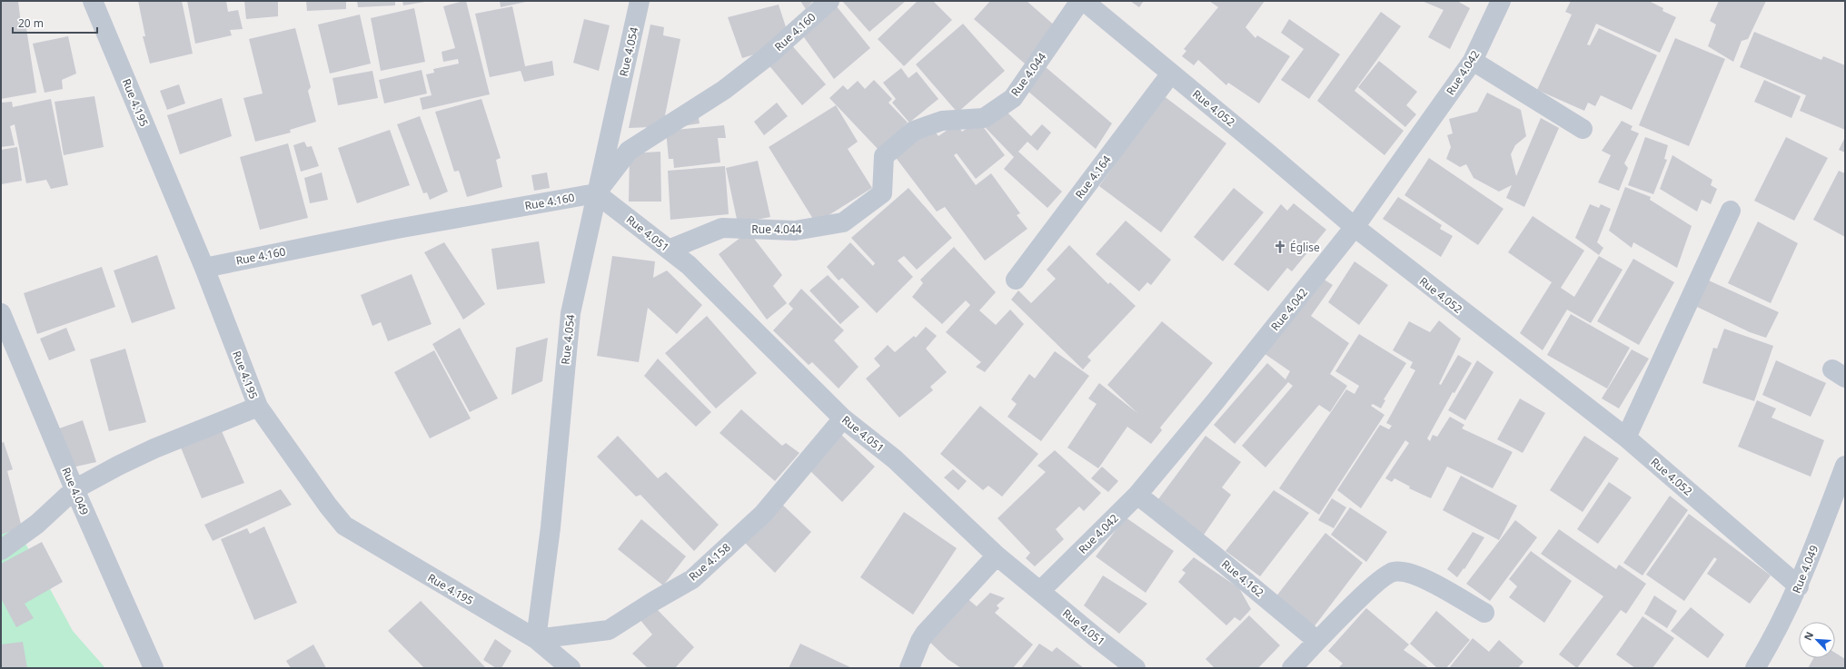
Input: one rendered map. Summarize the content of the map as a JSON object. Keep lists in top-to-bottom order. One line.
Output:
{"streets":{"street":["Rue 4.160","Rue 4.054","Rue 4.042","Rue 4.044","Rue 4.195","Rue 4.052","Rue 4.164","Rue 4.051","Rue 4.049","Rue 4.158","Rue 4.162"]},"crossings":[["Rue 4.160","Rue 4.054"],["Rue 4.160","Rue 4.195"],["Rue 4.160","Rue 4.051"],["Rue 4.054","Rue 4.195"],["Rue 4.054","Rue 4.051"],["Rue 4.054","Rue 4.158"],["Rue 4.042","Rue 4.052"],["Rue 4.042","Rue 4.051"],["Rue 4.042","Rue 4.162"],["Rue 4.044","Rue 4.051"],["Rue 4.195","Rue 4.158"],["Rue 4.052","Rue 4.164"],["Rue 4.052","Rue 4.049"],["Rue 4.051","Rue 4.158"]],"places":{"church":["Église"]},"scale_bar":"20 m","north":"top left"}
